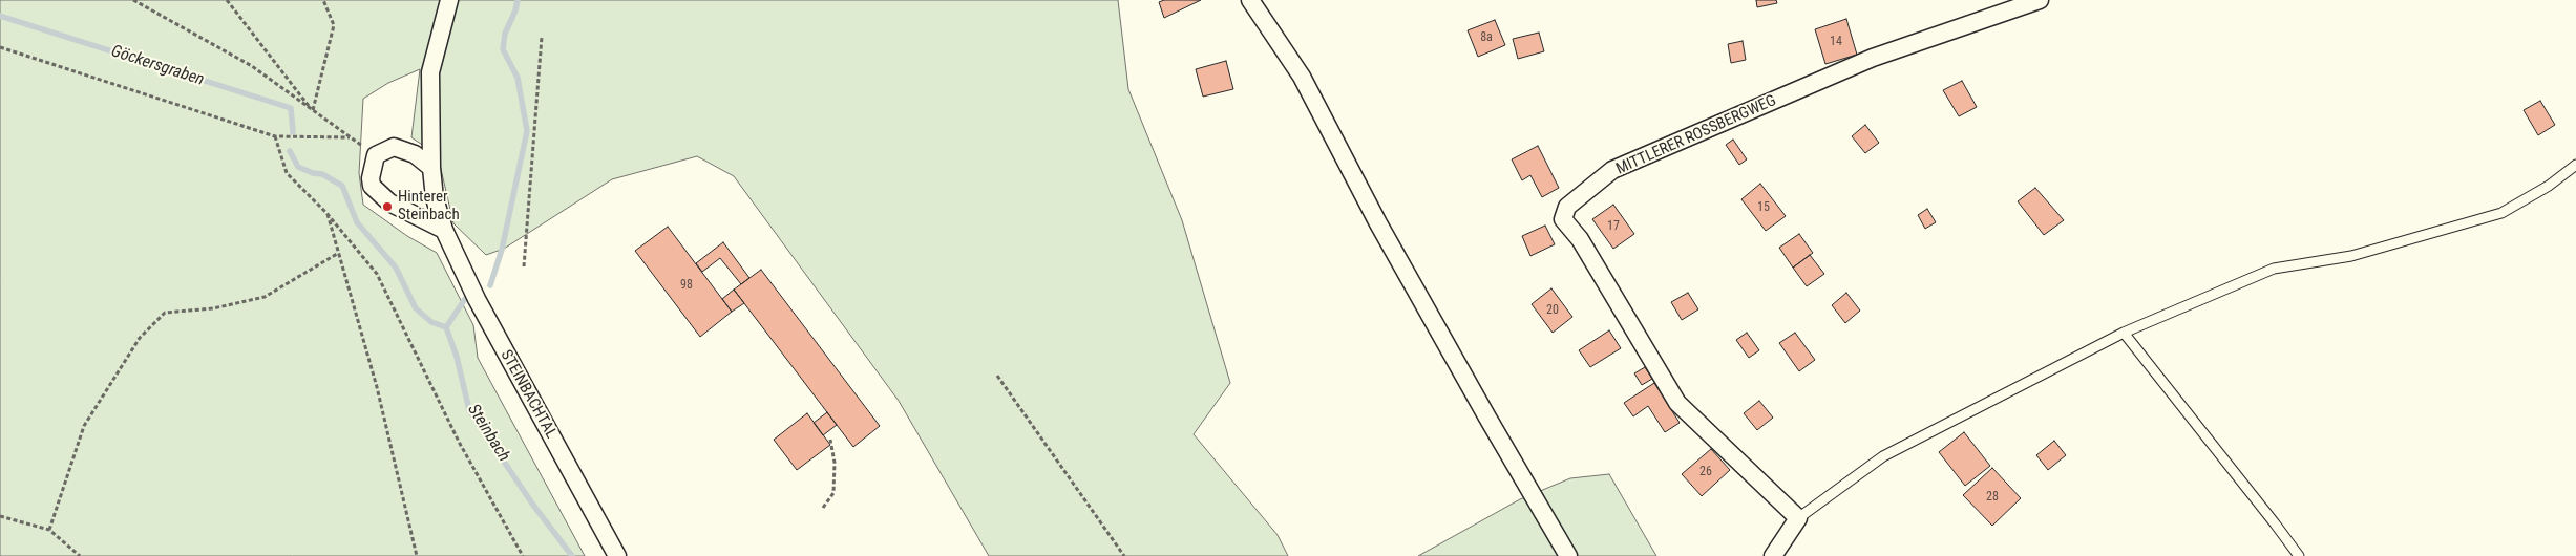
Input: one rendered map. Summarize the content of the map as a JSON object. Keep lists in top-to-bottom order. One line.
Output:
{"streets":{"street":["MITTLERER ROSSBERGWEG","STEINBACHTAL"]},"water":["Göckersgraben","Steinbach"],"places":["Hinterer Steinbach"],"house_numbers":["8a","14","15","17","98","20","26","28"]}
